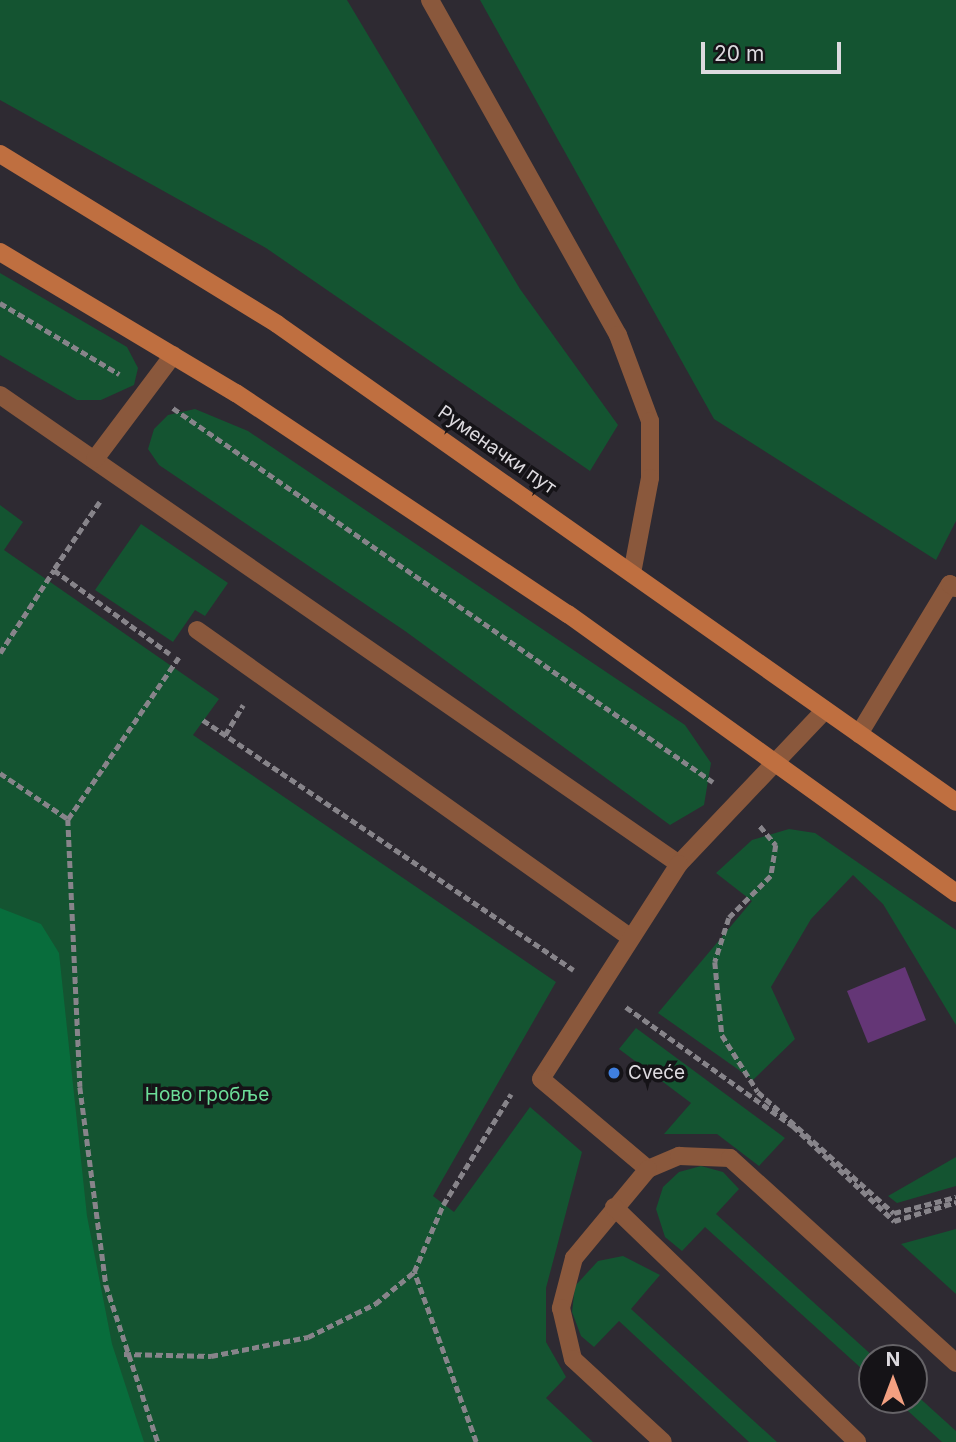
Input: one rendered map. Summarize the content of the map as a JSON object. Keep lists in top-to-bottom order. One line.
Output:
{"streets":{"main road":["Руменачки пут"]},"parks":["Ново гробље"],"places":["Cveće"],"scale_bar":"20 m","north":"top"}
